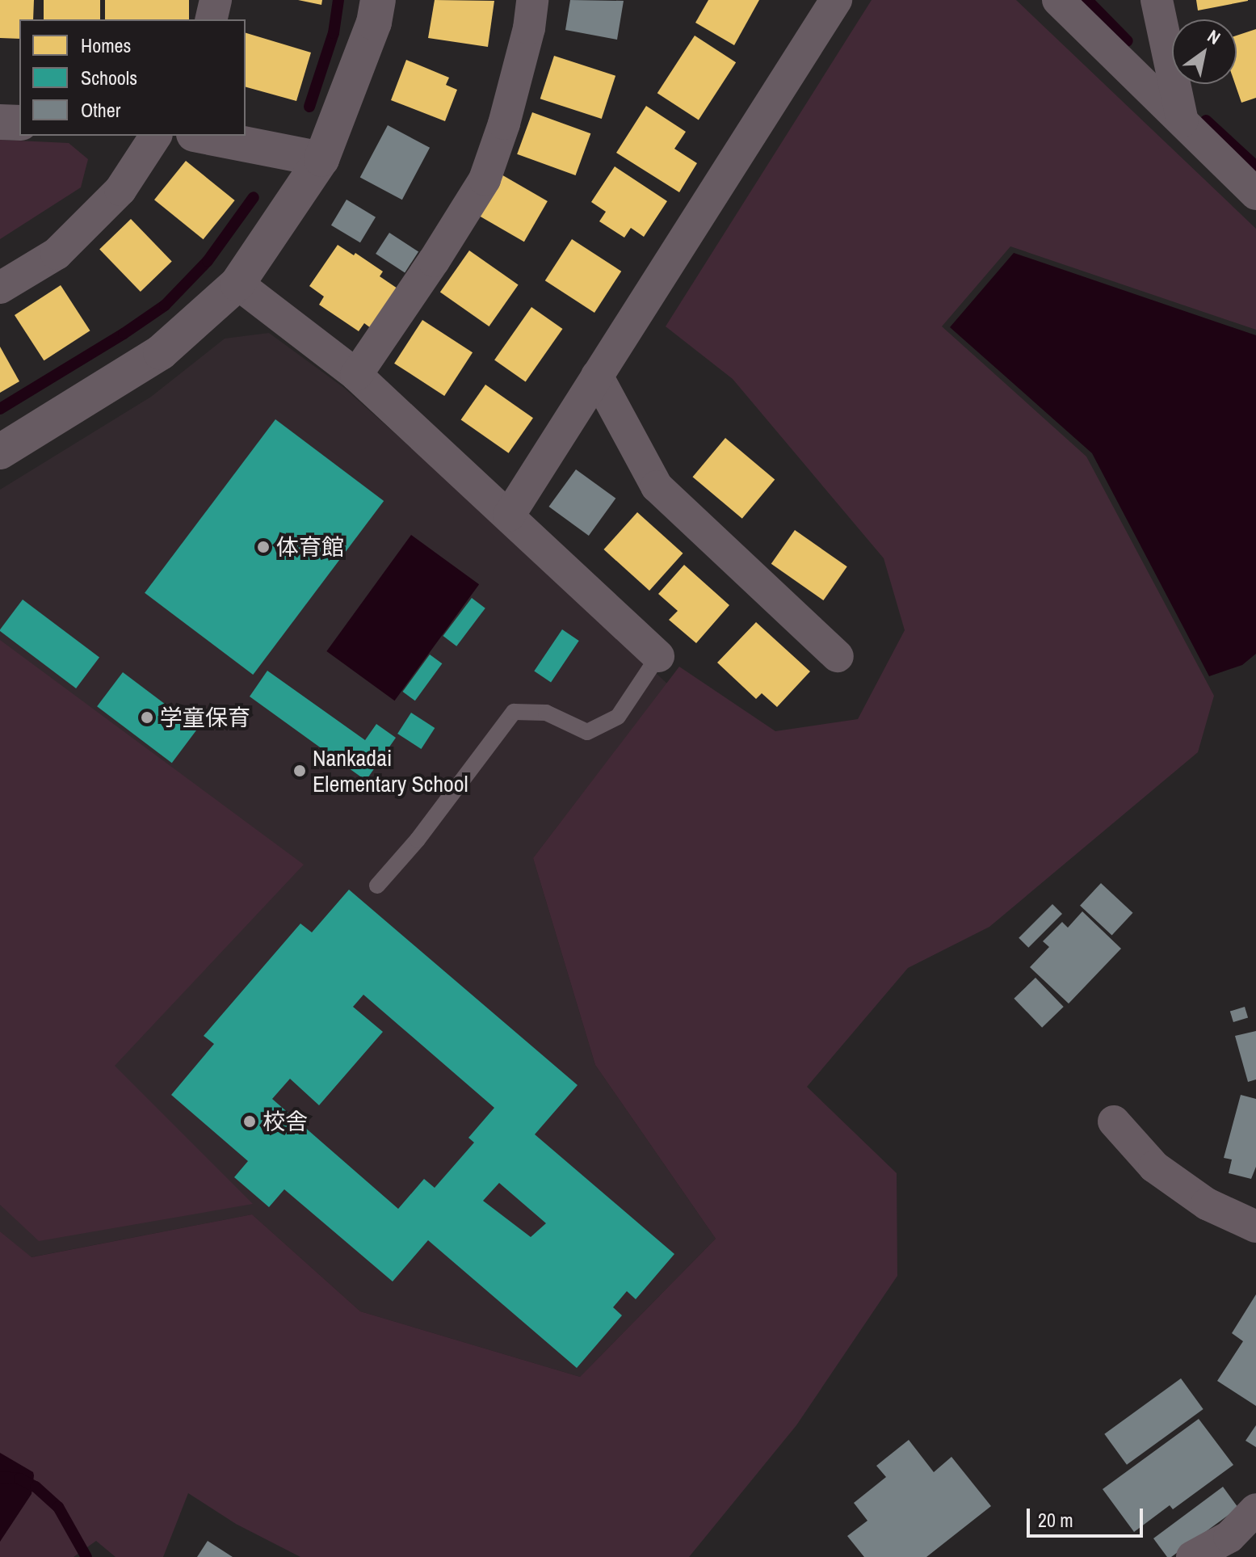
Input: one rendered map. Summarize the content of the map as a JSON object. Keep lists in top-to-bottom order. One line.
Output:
{"places":["体育館","学童保育","Nankadai Elementary School","校舎"],"legend":["Homes","Schools","Other"],"scale_bar":"20 m","north":"top right"}
